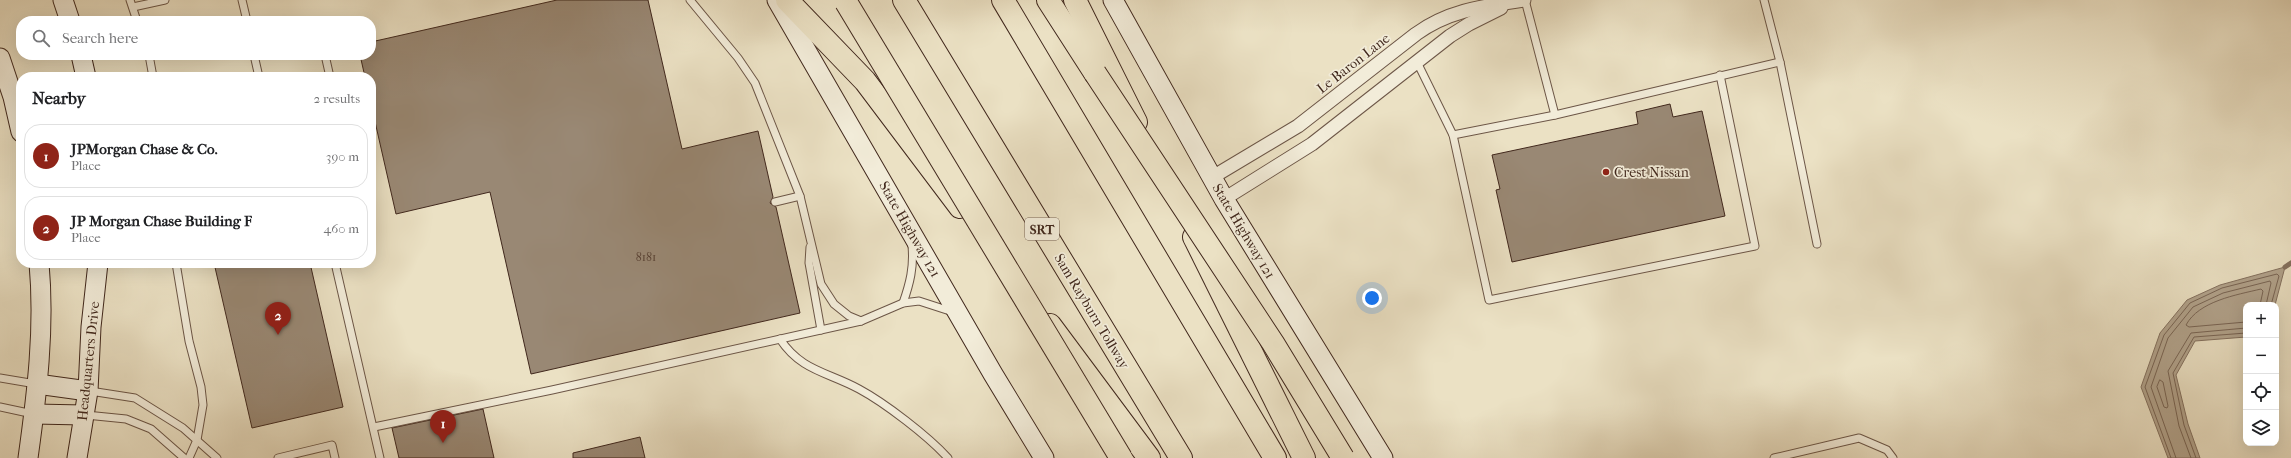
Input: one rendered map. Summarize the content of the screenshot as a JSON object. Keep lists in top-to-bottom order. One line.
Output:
{"streets":{"highway":["SRT","Sam Rayburn Tollway"],"main road":["State Highway 121","Headquarters Drive"],"street":["Le Baron Lane"]},"crossings":[["Le Baron Lane","State Highway 121"]],"places":["Crest Nissan"],"house_numbers":["8181"],"page":{"search":"Search here","heading":["Nearby","2 results"],"list":[{"mark":"1","name":"JPMorgan Chase & Co.","note":"Place","value":"390 m"},{"mark":"2","name":"JP Morgan Chase Building F","note":"Place","value":"460 m"}],"map_buttons":["+","−"],"pins":["2","1"]}}
